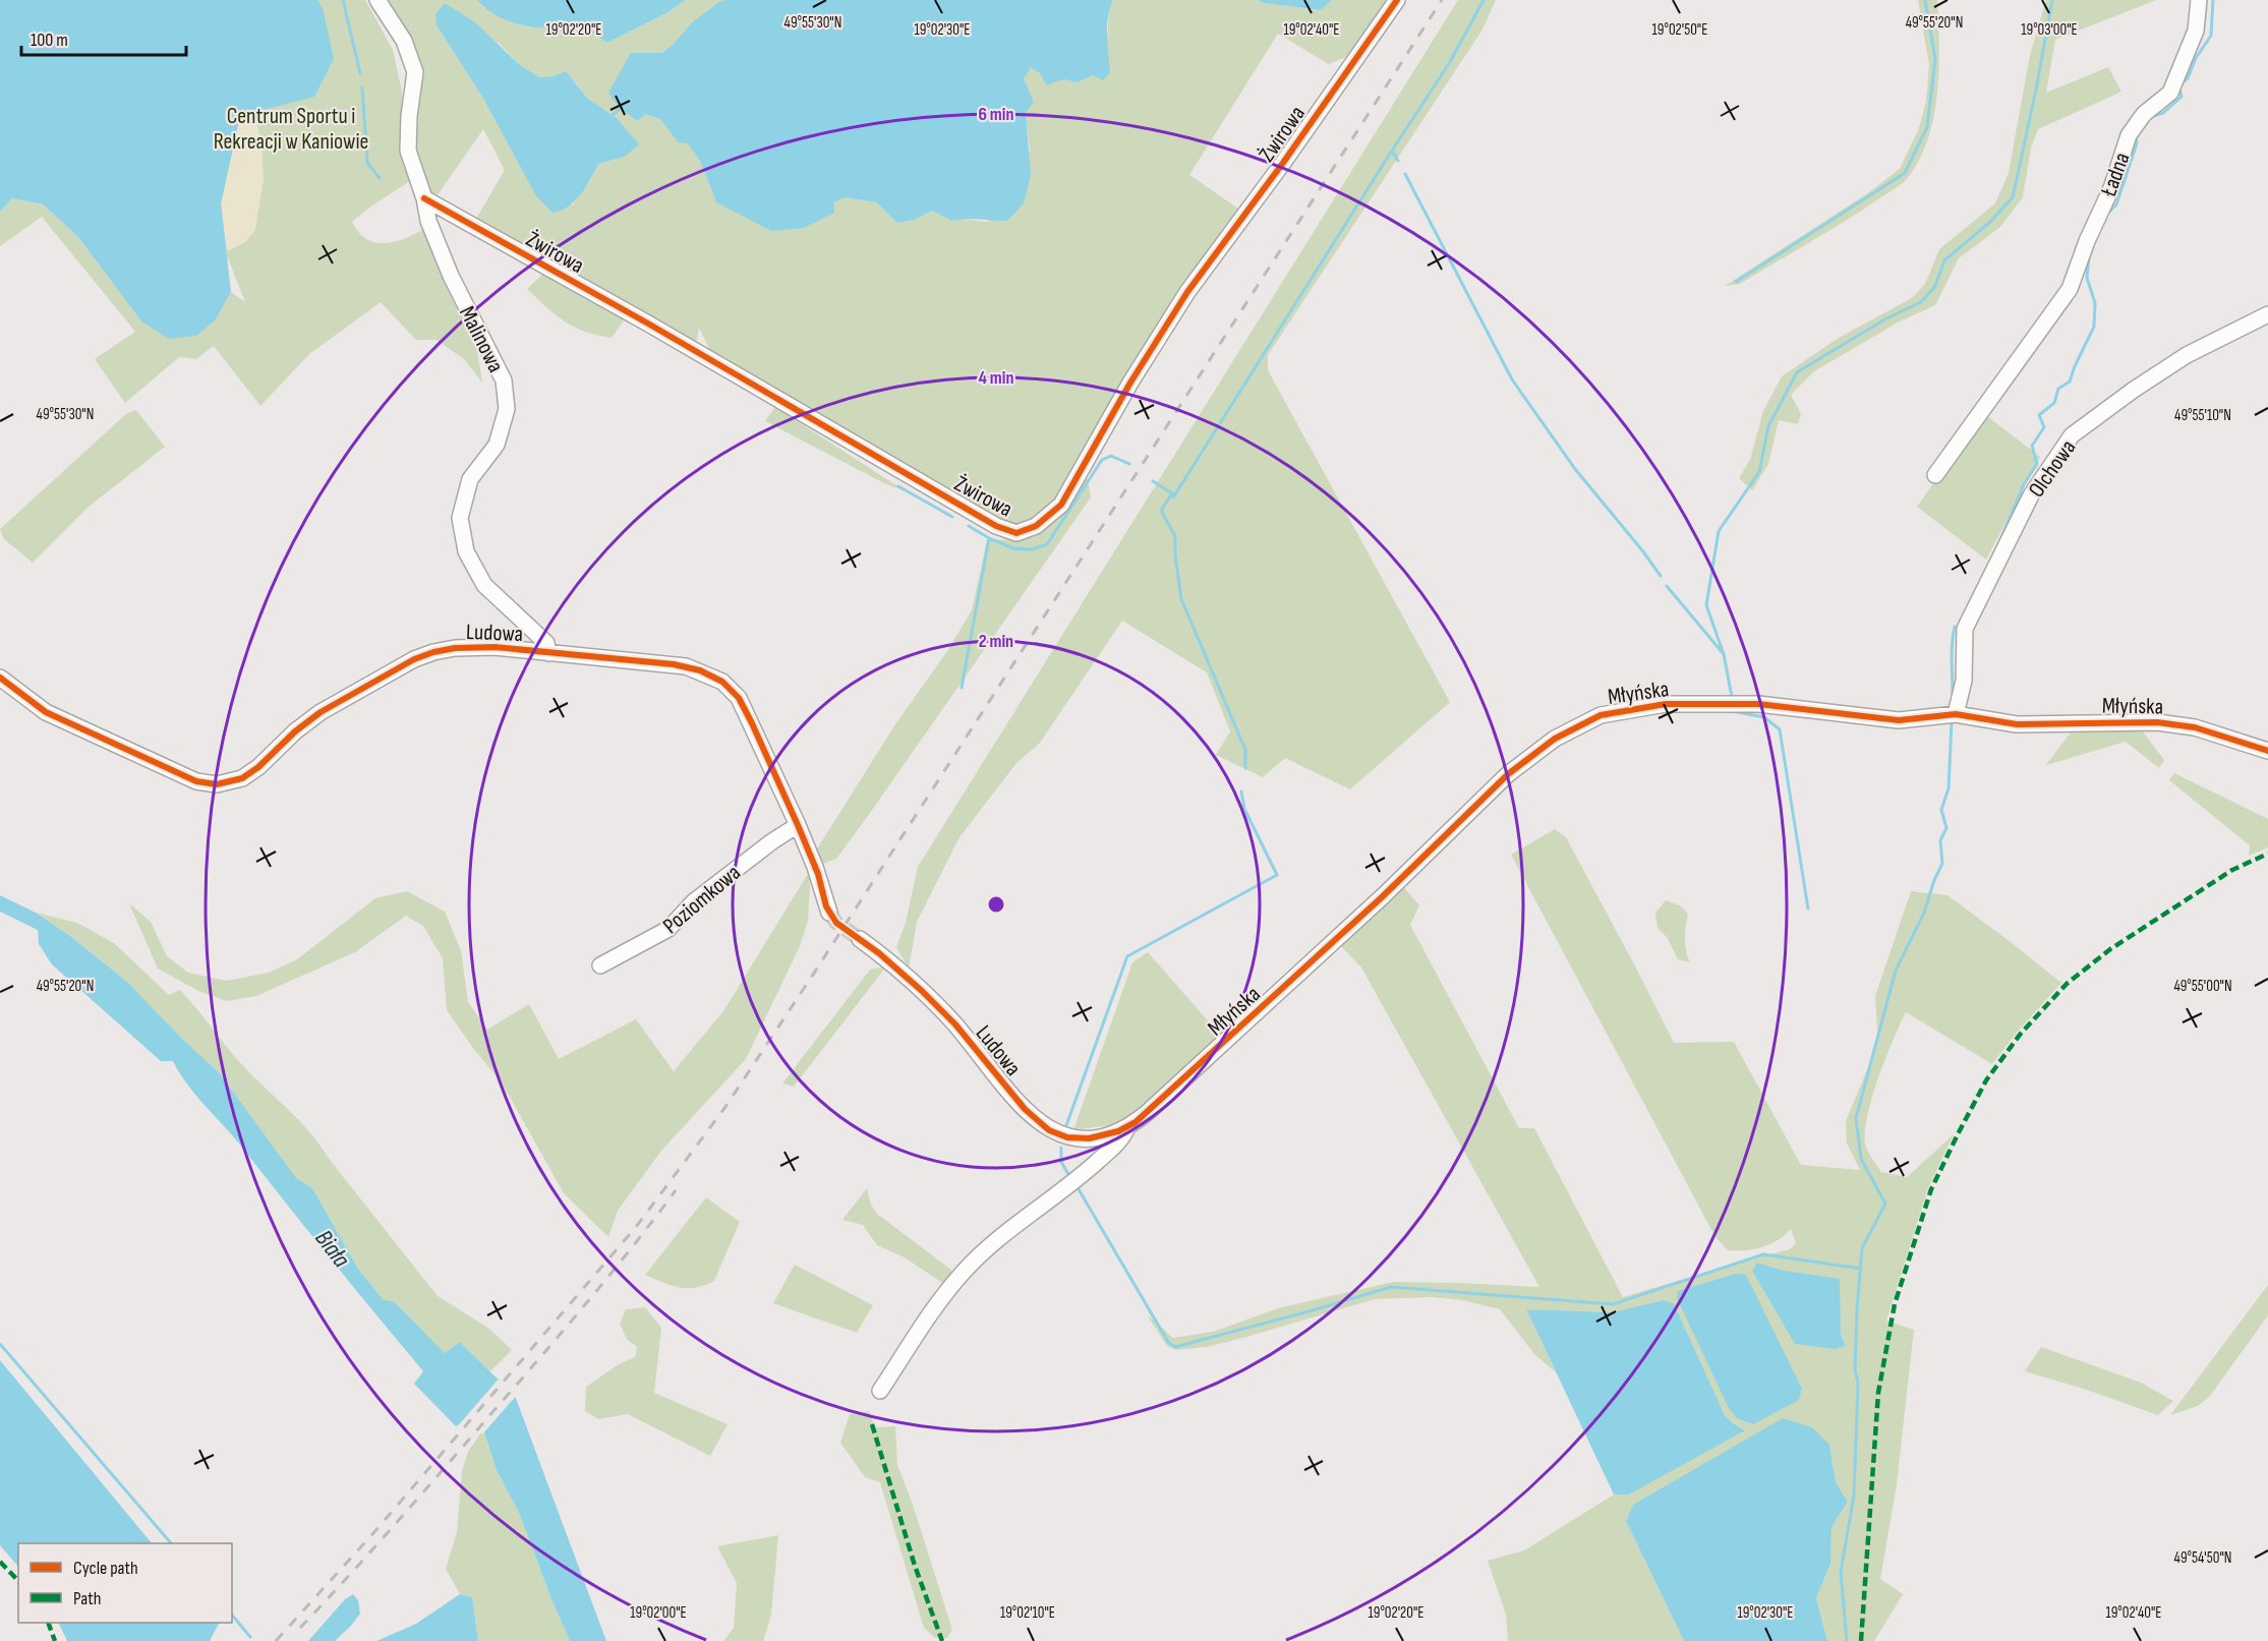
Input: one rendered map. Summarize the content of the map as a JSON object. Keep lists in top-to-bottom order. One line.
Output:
{"streets":{"street":["Żwirowa","Ładna","Malinowa","Olchowa","Ludowa","Młyńska","Poziomkowa"]},"crossings":[["Żwirowa","Malinowa"],["Malinowa","Ludowa"],["Olchowa","Młyńska"],["Ludowa","Młyńska"],["Ludowa","Poziomkowa"]],"water":["Biała"],"parks":["Centrum Sportu i Rekreacji w Kaniowie"],"legend":["Cycle path","Path"],"scale_bar":"100 m","coordinates":["49°55'20\"N","49°55'30\"N","19°02'20\"E","19°02'30\"E","19°02'40\"E","19°02'50\"E","19°03'00\"E","49°55'10\"N","49°55'00\"N","49°54'50\"N","19°02'00\"E","19°02'10\"E"],"rings":["6 min","4 min","2 min"]}
